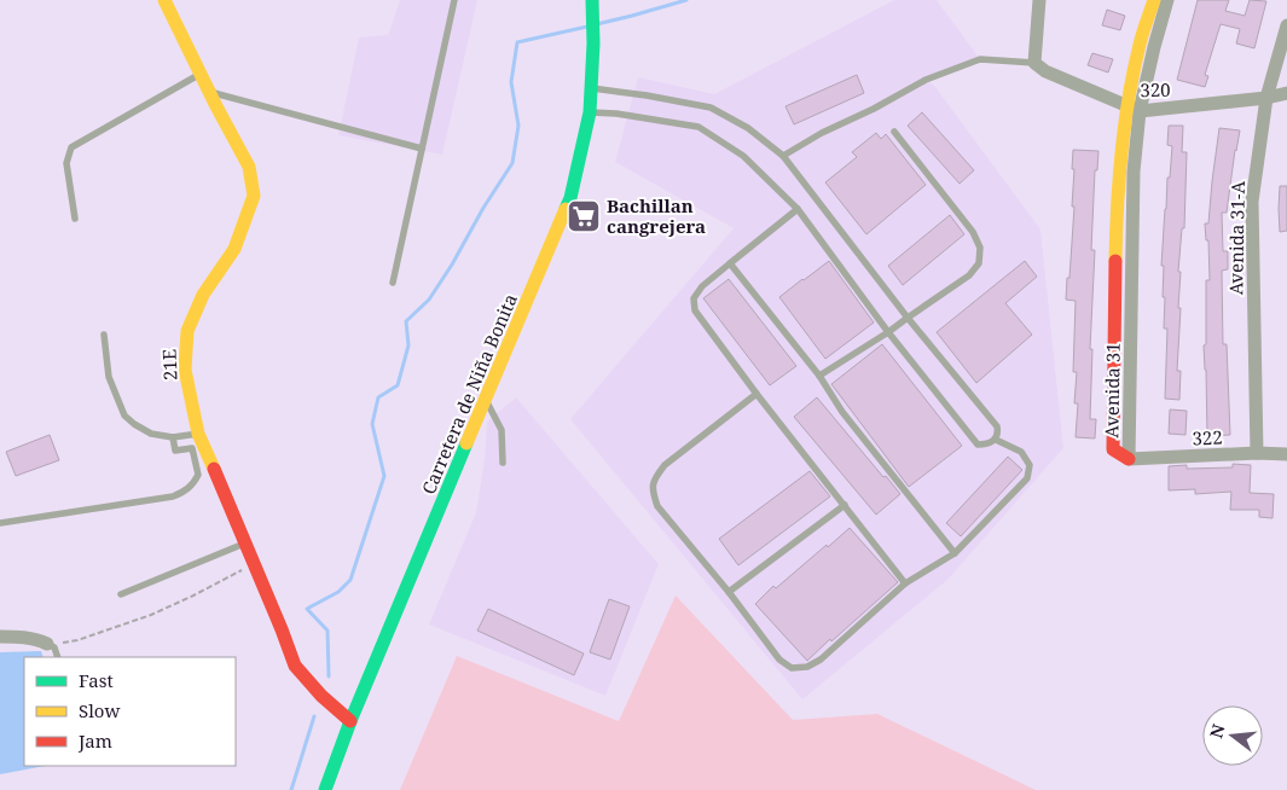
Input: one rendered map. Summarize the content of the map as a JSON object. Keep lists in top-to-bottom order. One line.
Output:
{"streets":{"street":["320","Avenida 31-A","21E","Avenida 31","Carretera de Niña Bonita","322"]},"crossings":[["320","Avenida 31-A"],["320","Avenida 31"],["Avenida 31-A","322"],["21E","Carretera de Niña Bonita"],["Avenida 31","322"]],"places":{"supermarket":["Bachillan cangrejera"]},"legend":["Fast","Slow","Jam"],"north":"left"}
